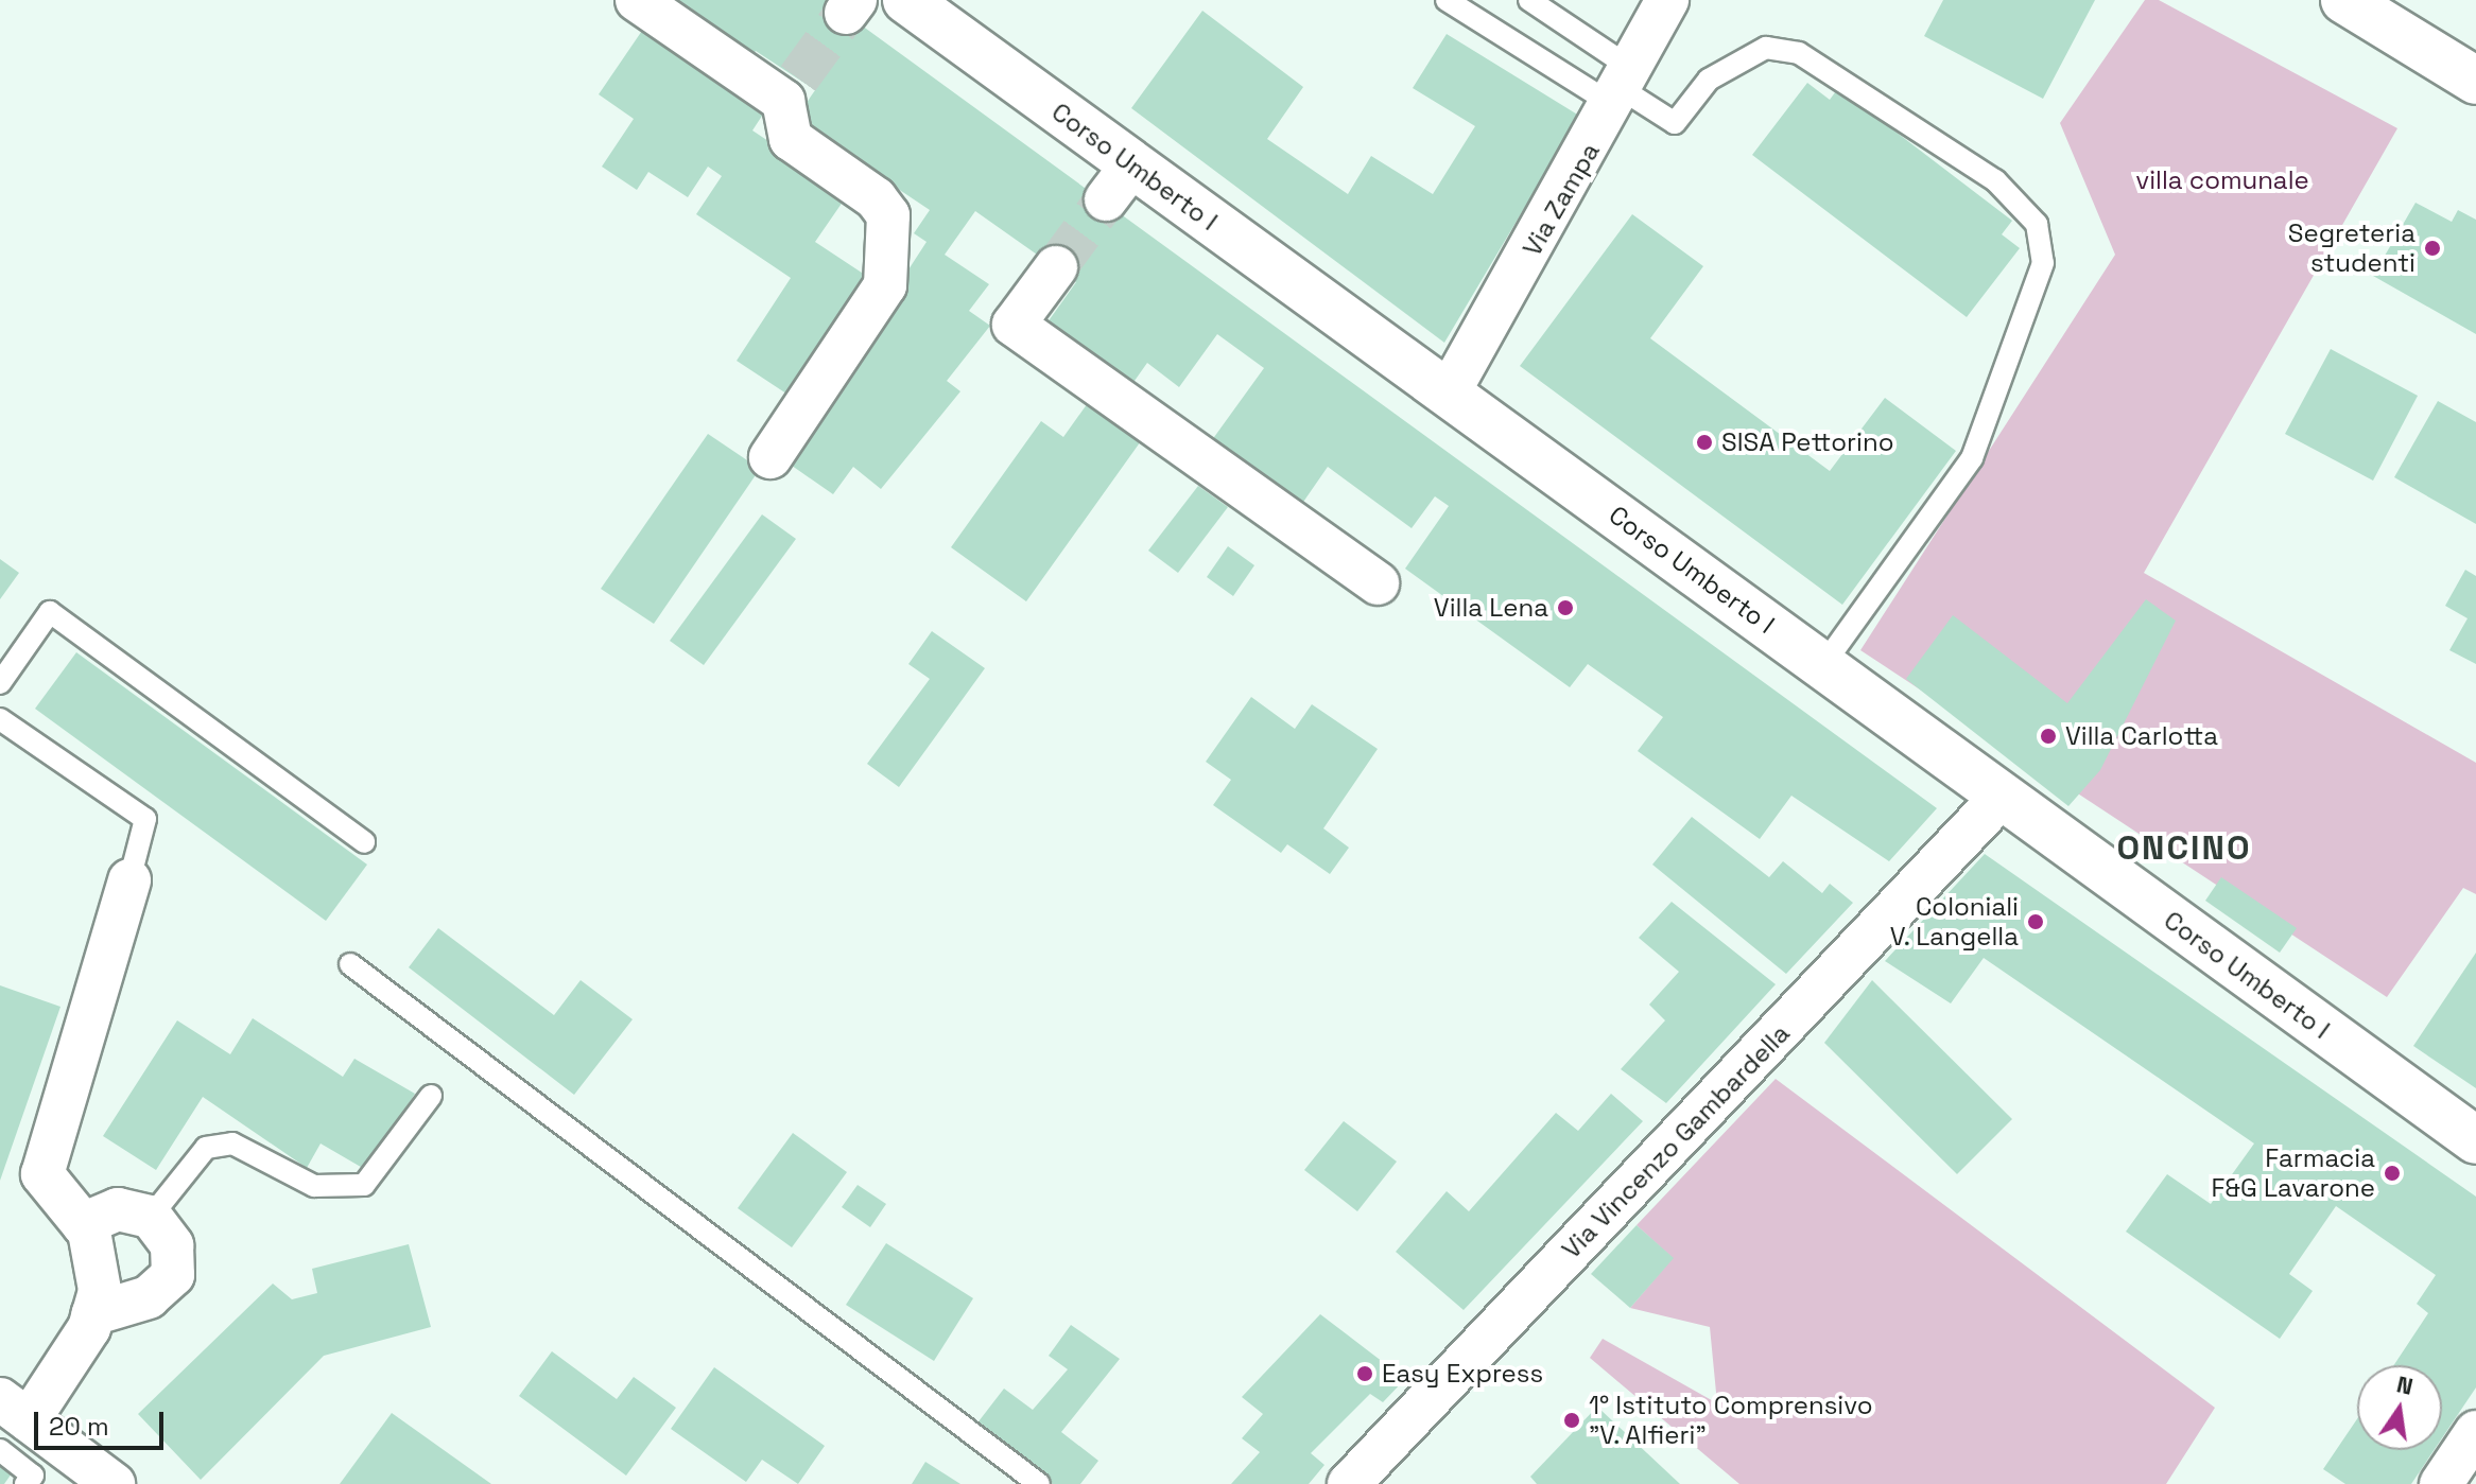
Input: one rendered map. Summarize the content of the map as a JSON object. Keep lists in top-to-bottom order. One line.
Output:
{"streets":{"street":["Corso Umberto I","Via Zampa","Via Vincenzo Gambardella"]},"crossings":[["Corso Umberto I","Via Zampa"],["Corso Umberto I","Via Vincenzo Gambardella"]],"districts":["ONCINO"],"parks":["villa comunale"],"places":["Segreteria studenti","SISA Pettorino","Villa Lena","Villa Carlotta","Coloniali V. Langella","Farmacia F&G Lavarone","Easy Express","1° Istituto Comprensivo \"V. Alfieri\""],"scale_bar":"20 m","north":"top"}
